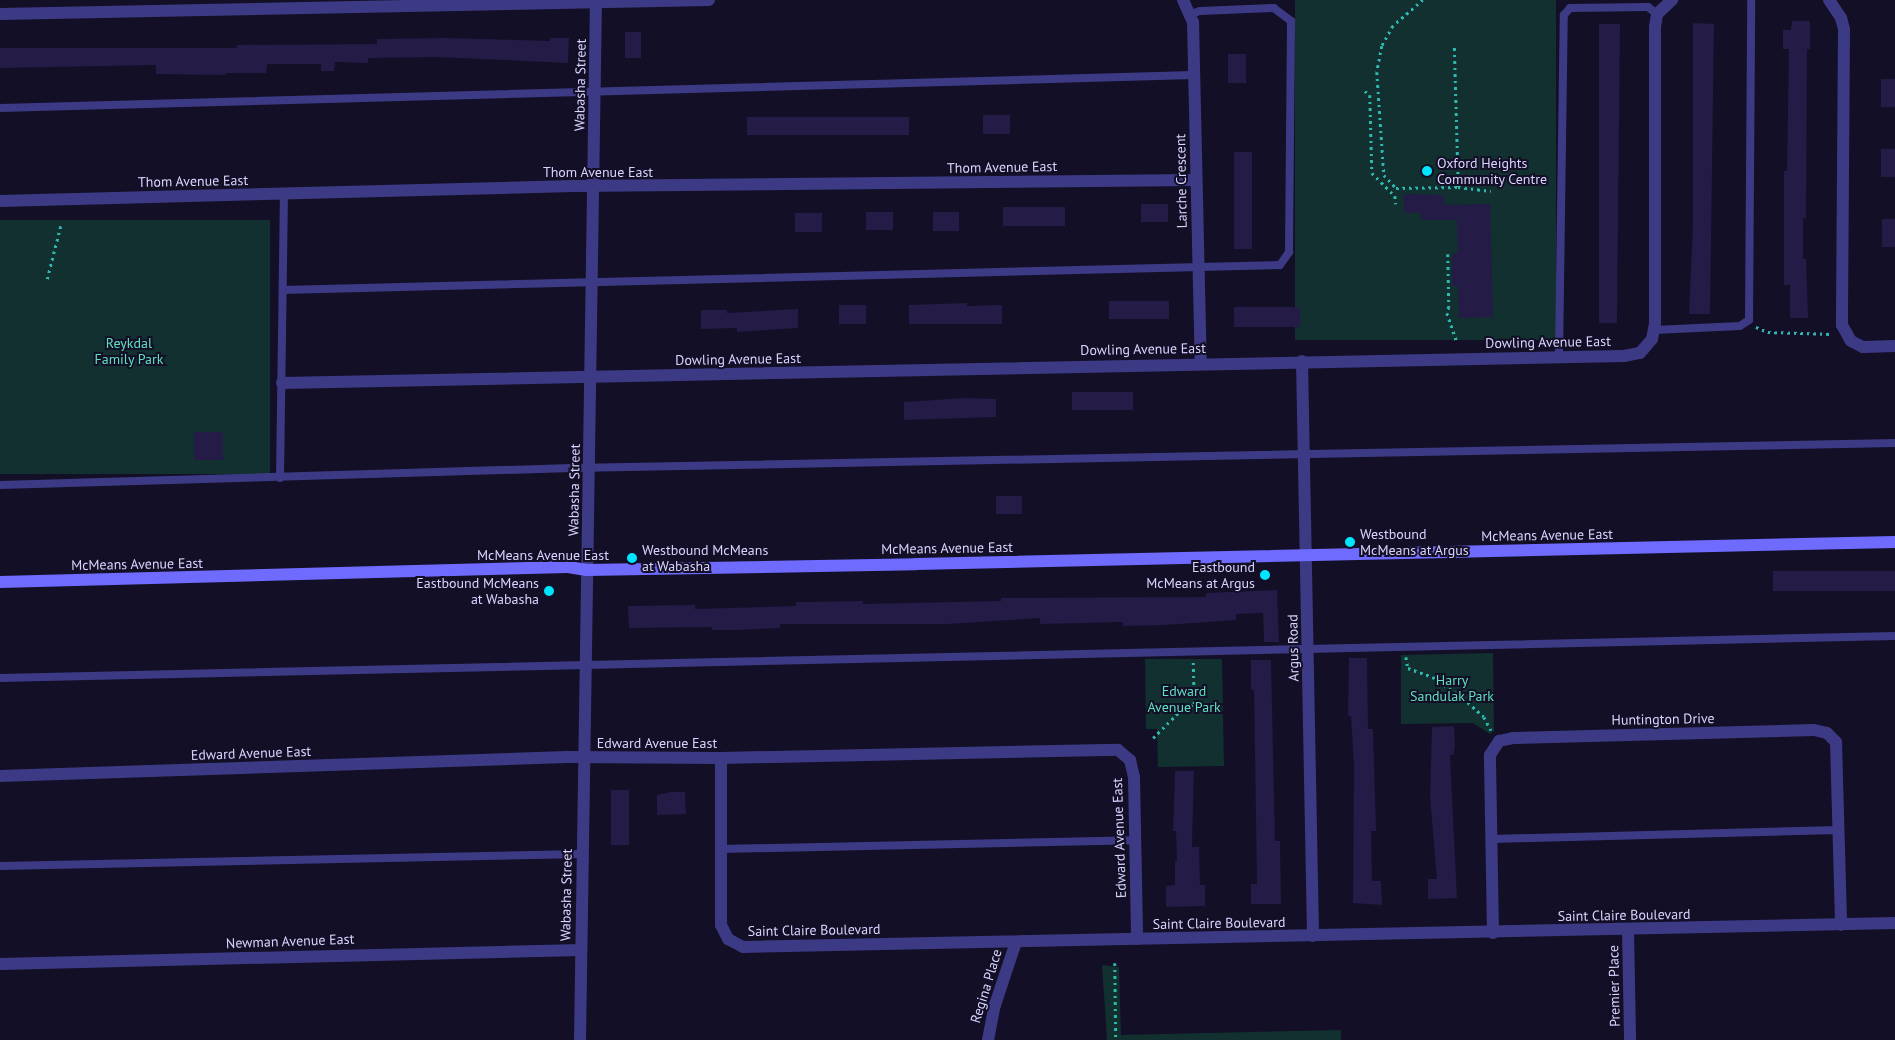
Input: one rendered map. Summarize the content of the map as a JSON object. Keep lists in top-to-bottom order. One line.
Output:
{"streets":{"street":["Wabasha Street","Thom Avenue East","Larche Crescent","Dowling Avenue East","McMeans Avenue East","Argus Road","Huntington Drive","Edward Avenue East","Saint Claire Boulevard","Newman Avenue East","Regina Place","Premier Place"]},"crossings":[["Wabasha Street","Thom Avenue East"],["Wabasha Street","Dowling Avenue East"],["Wabasha Street","McMeans Avenue East"],["Wabasha Street","Edward Avenue East"],["Wabasha Street","Newman Avenue East"],["Thom Avenue East","Larche Crescent"],["Larche Crescent","Dowling Avenue East"],["Dowling Avenue East","Argus Road"],["McMeans Avenue East","Argus Road"],["Argus Road","Saint Claire Boulevard"],["Huntington Drive","Saint Claire Boulevard"],["Edward Avenue East","Saint Claire Boulevard"],["Saint Claire Boulevard","Regina Place"],["Saint Claire Boulevard","Premier Place"]],"parks":["Reykdal Family Park","Harry Sandulak Park","Edward Avenue Park"],"places":["Oxford Heights Community Centre","Westbound McMeans at Argus","Westbound McMeans at Wabasha","Eastbound McMeans at Argus","Eastbound McMeans at Wabasha"]}
